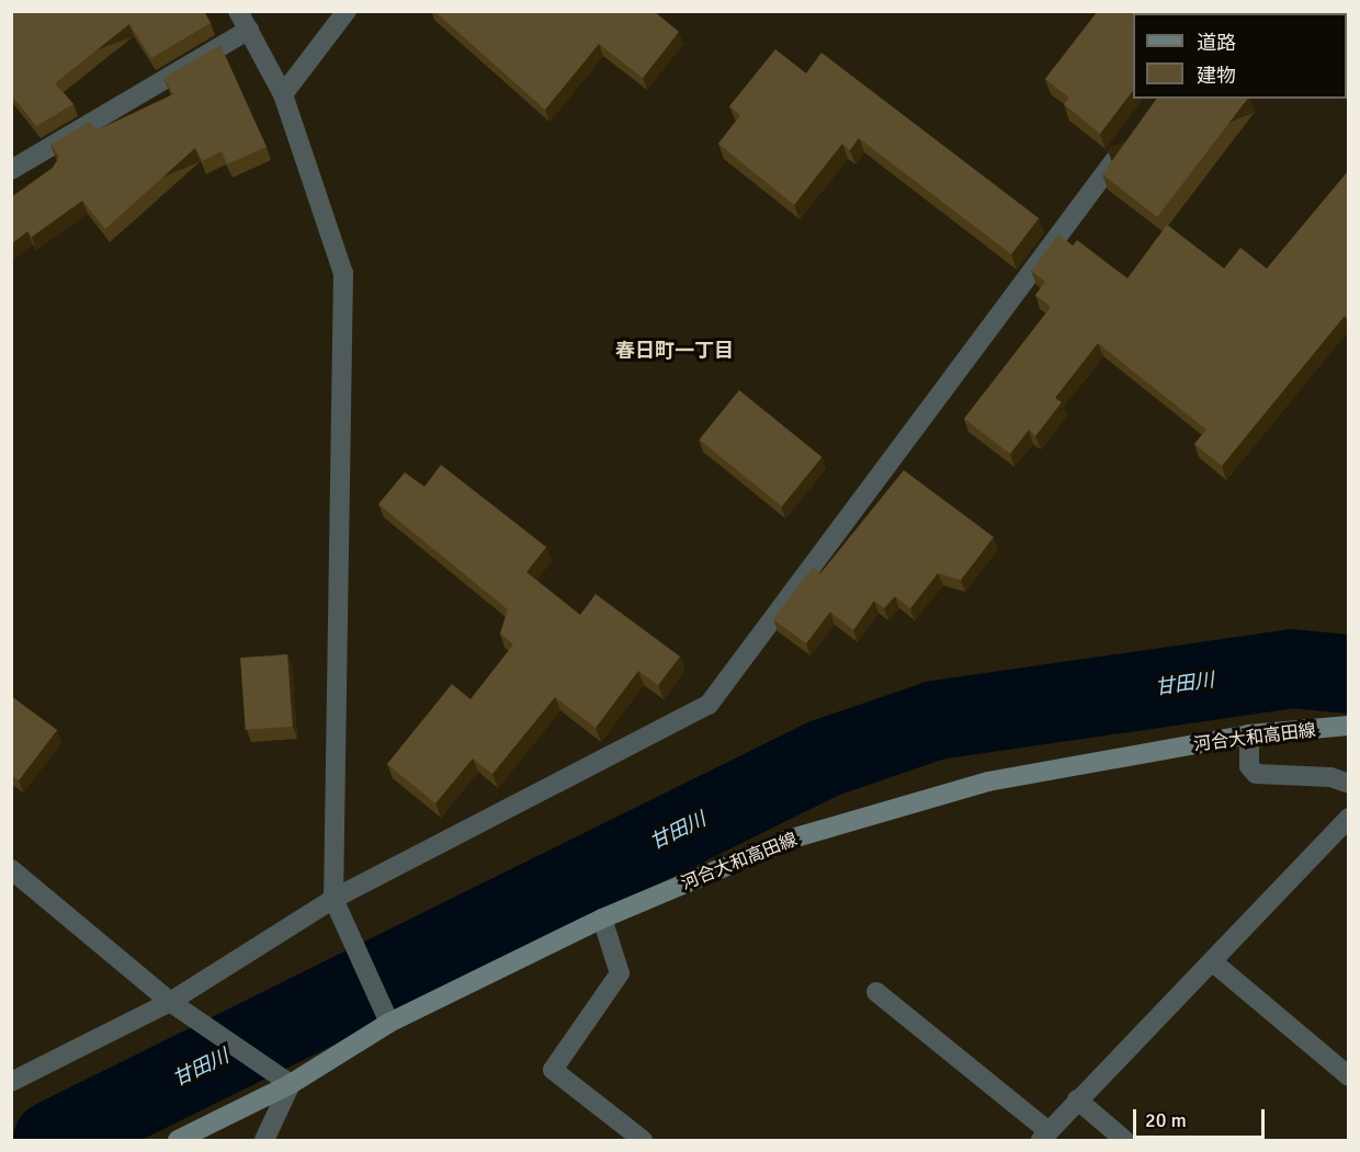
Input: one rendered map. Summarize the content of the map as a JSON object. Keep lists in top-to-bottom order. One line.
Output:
{"streets":{"main road":["河合大和高田線"]},"districts":["春日町一丁目"],"water":["甘田川"],"legend":["道路","建物"],"scale_bar":"20 m"}
